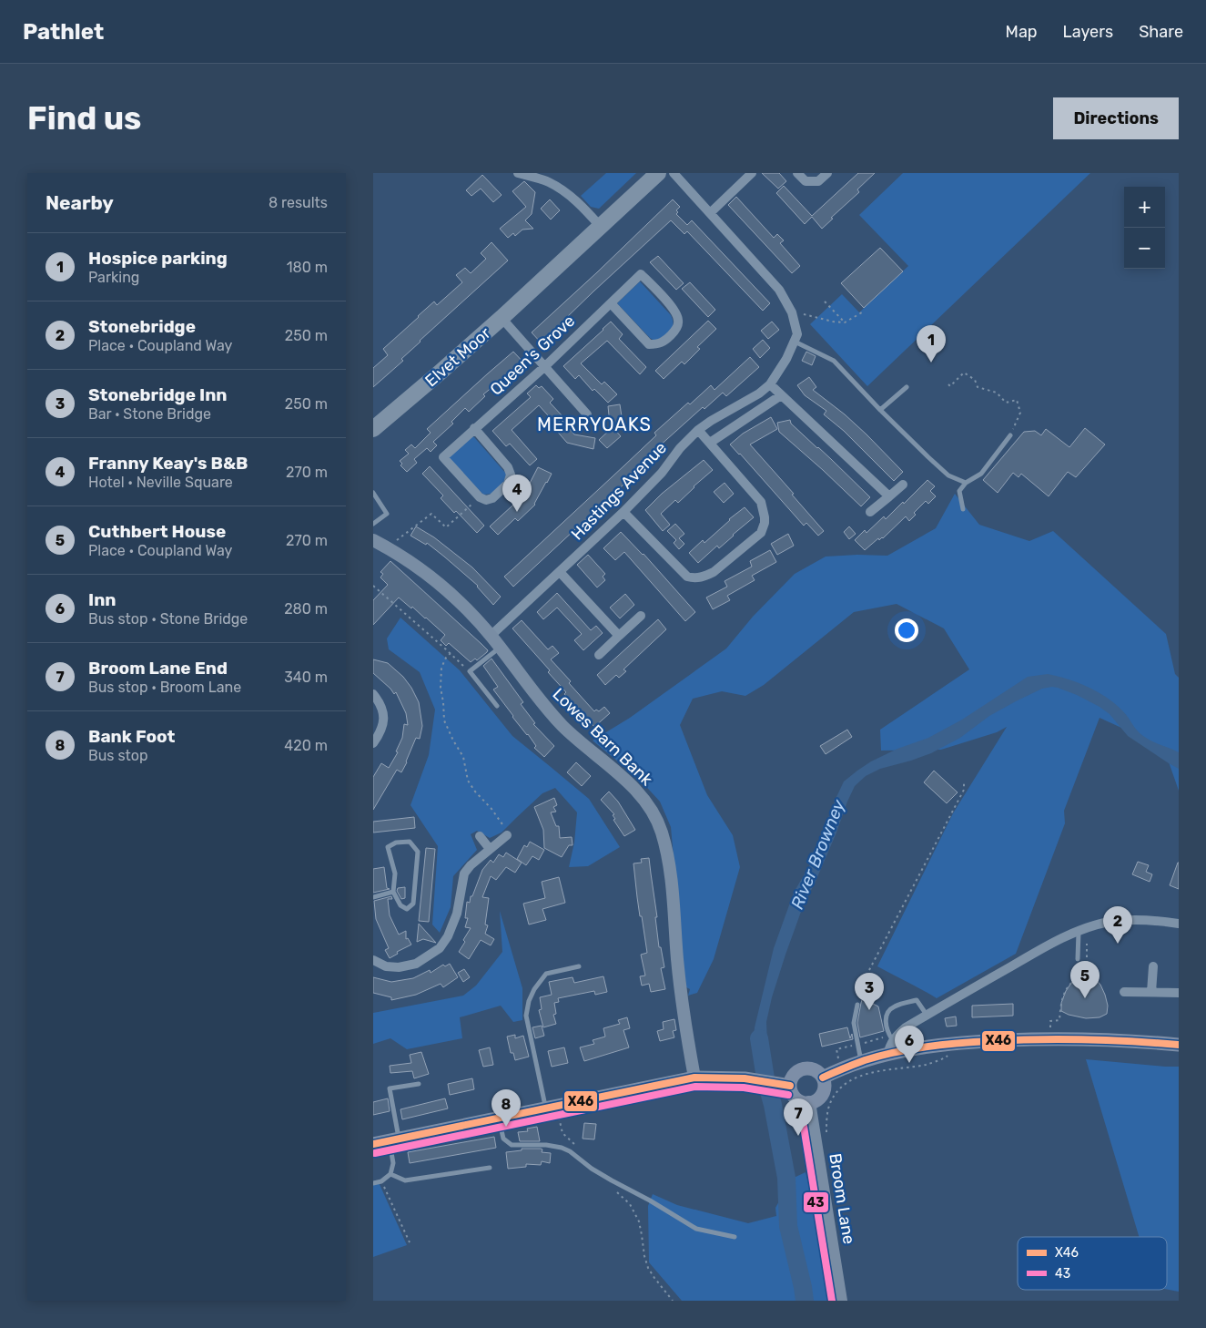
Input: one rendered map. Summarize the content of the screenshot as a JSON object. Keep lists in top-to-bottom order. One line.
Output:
{"streets":{"highway":["Elvet Moor"],"street":["Queen's Grove","Hastings Avenue","Lowes Barn Bank","Broom Lane"]},"crossings":[["Hastings Avenue","Lowes Barn Bank"]],"districts":["MERRYOAKS"],"water":["River Browney"],"lines":["transit line X46","transit line 43"],"legend":["X46","43"],"page":{"header":"Pathlet","nav":["Map","Layers","Share"],"buttons":"Directions","title":"Find us","heading":["Nearby","8 results"],"map_buttons":["+","−"],"list":[{"mark":"1","name":"Hospice parking","note":"Parking","value":"180 m"},{"mark":"2","name":"Stonebridge","note":"Place · Coupland Way","value":"250 m"},{"mark":"3","name":"Stonebridge Inn","note":"Bar · Stone Bridge","value":"250 m"},{"mark":"4","name":"Franny Keay's B&B","note":"Hotel · Neville Square","value":"270 m"},{"mark":"5","name":"Cuthbert House","note":"Place · Coupland Way","value":"270 m"},{"mark":"6","name":"Inn","note":"Bus stop · Stone Bridge","value":"280 m"},{"mark":"7","name":"Broom Lane End","note":"Bus stop · Broom Lane","value":"340 m"},{"mark":"8","name":"Bank Foot","note":"Bus stop","value":"420 m"}],"pins":["1","4","2","5","3","6","8","7"]}}
